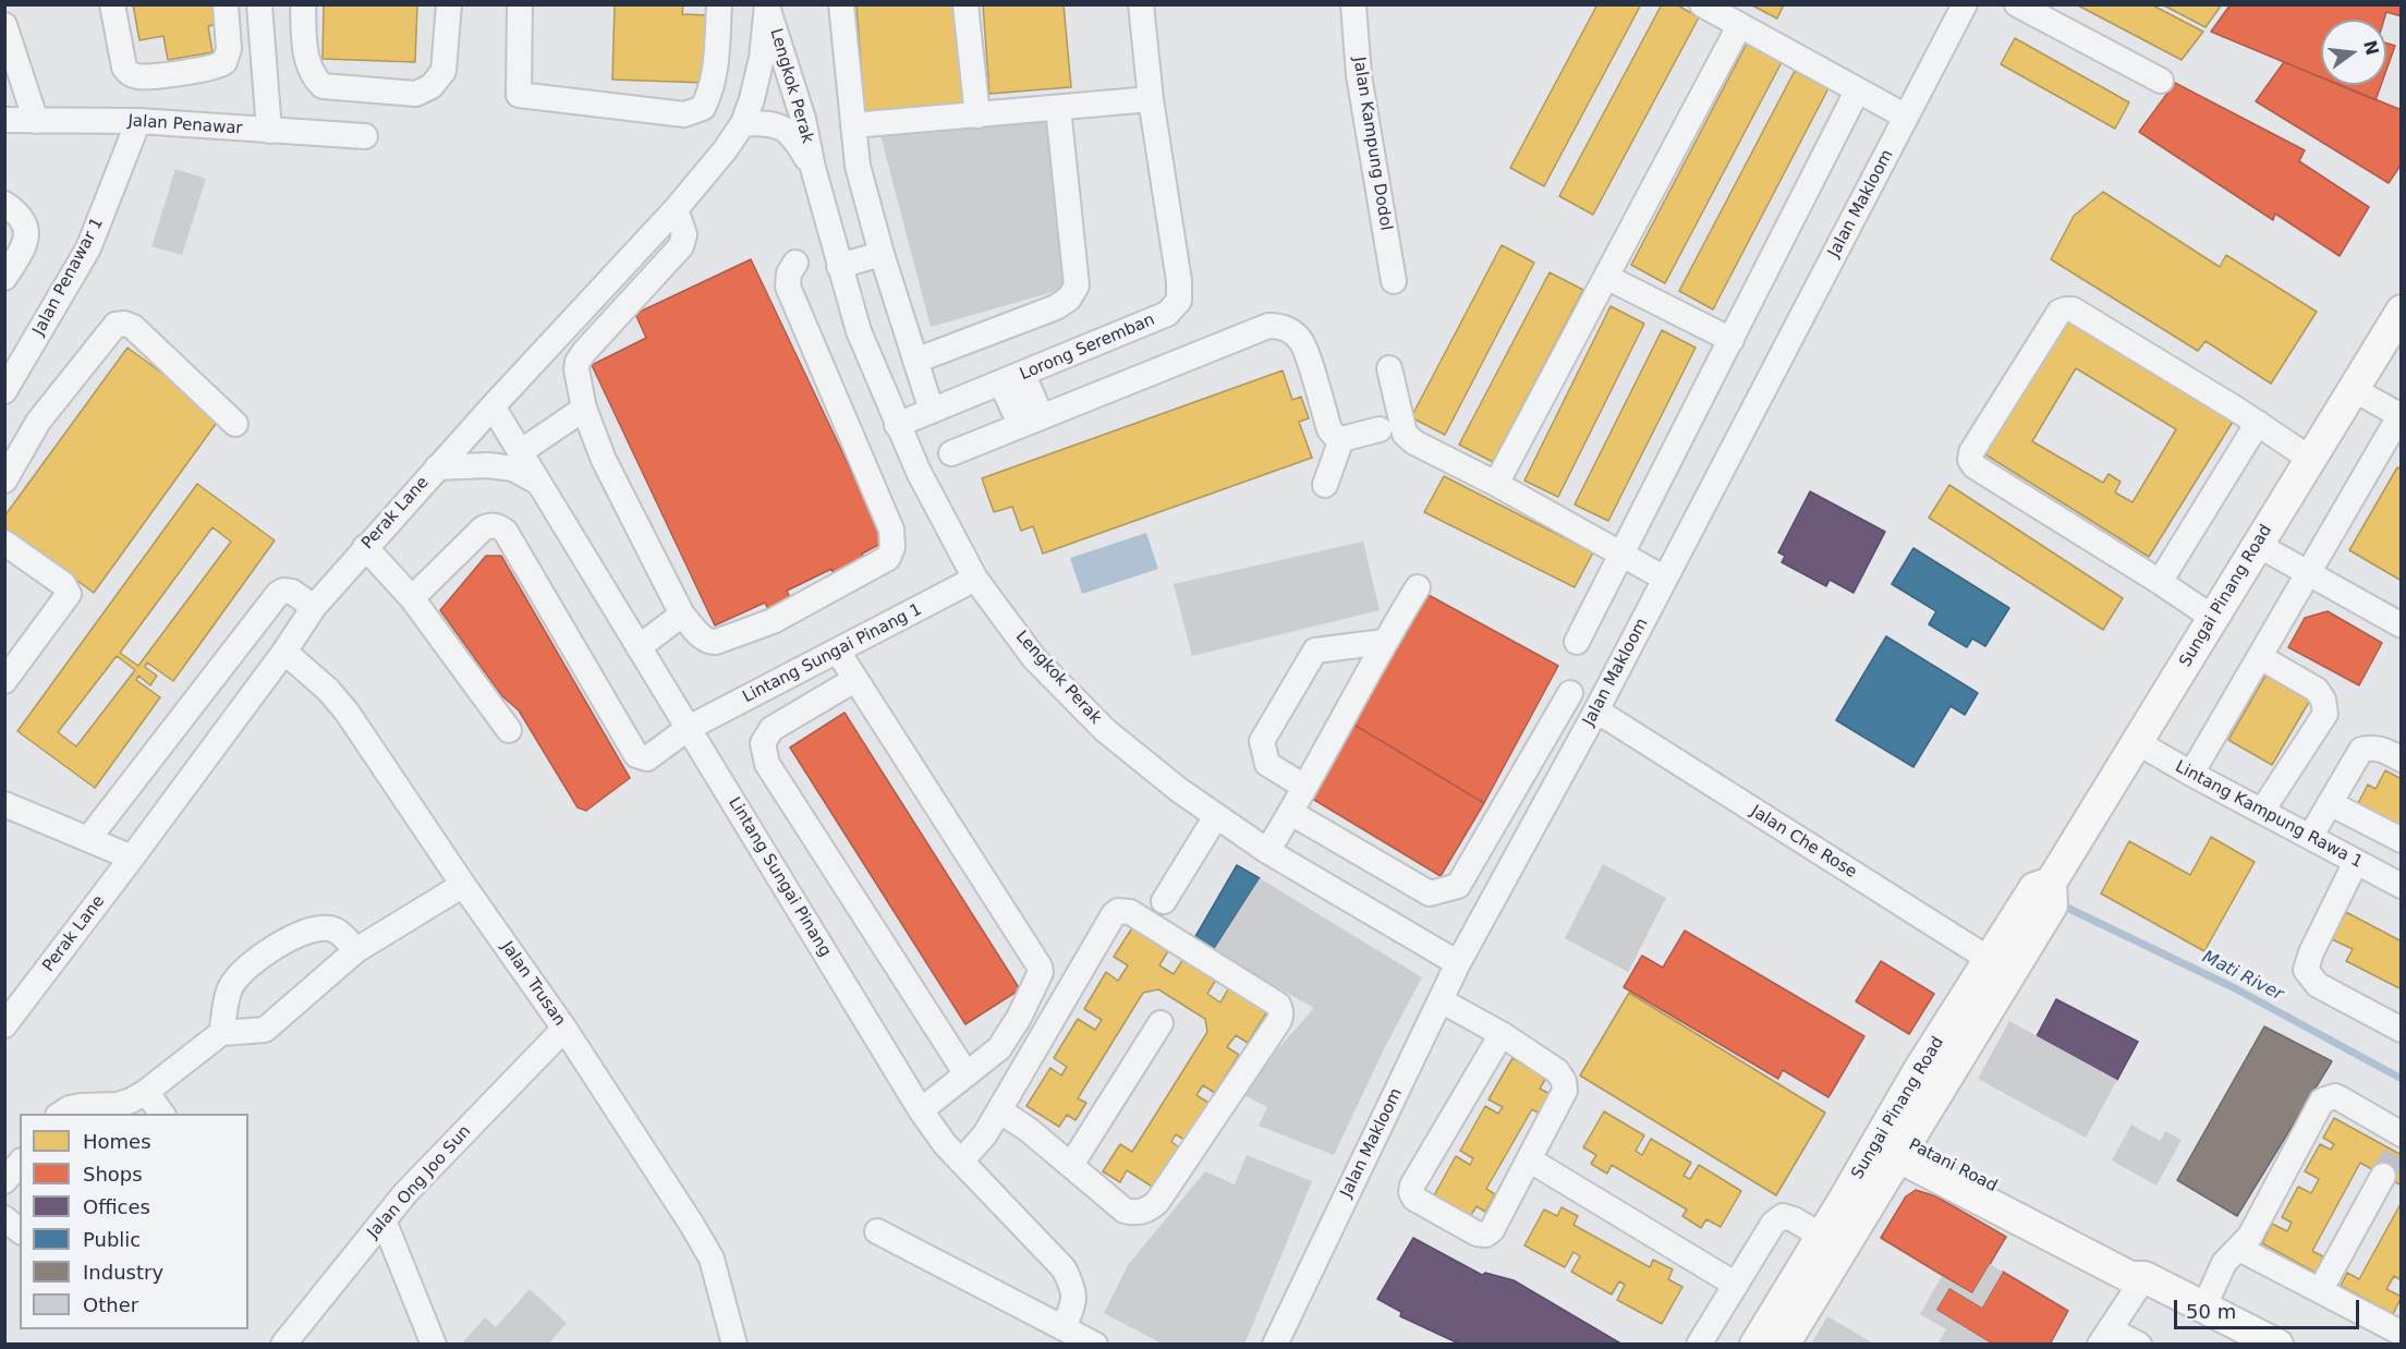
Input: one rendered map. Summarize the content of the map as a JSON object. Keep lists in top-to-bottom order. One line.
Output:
{"streets":{"main road":["Sungai Pinang Road","Patani Road"],"street":["Lengkok Perak","Jalan Penawar","Jalan Kampung Dodol","Jalan Makloom","Jalan Penawar 1","Lorong Seremban","Perak Lane","Lintang Sungai Pinang 1","Lintang Kampung Rawa 1","Jalan Che Rose","Lintang Sungai Pinang","Jalan Trusan","Jalan Ong Joo Sun"]},"crossings":[["Lengkok Perak","Jalan Makloom"],["Lengkok Perak","Lorong Seremban"],["Lengkok Perak","Perak Lane"],["Lengkok Perak","Lintang Sungai Pinang 1"],["Jalan Penawar","Jalan Penawar 1"],["Jalan Makloom","Jalan Che Rose"],["Perak Lane","Lintang Sungai Pinang"],["Perak Lane","Jalan Trusan"],["Sungai Pinang Road","Lintang Kampung Rawa 1"],["Sungai Pinang Road","Jalan Che Rose"],["Sungai Pinang Road","Patani Road"],["Lintang Sungai Pinang 1","Lintang Sungai Pinang"],["Jalan Trusan","Jalan Ong Joo Sun"]],"water":["Mati River"],"legend":["Homes","Shops","Offices","Public","Industry","Other"],"scale_bar":"50 m","north":"right"}
